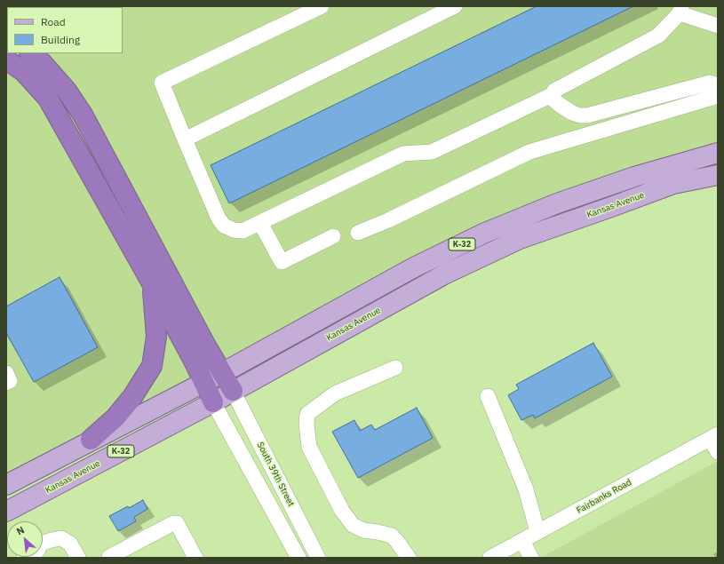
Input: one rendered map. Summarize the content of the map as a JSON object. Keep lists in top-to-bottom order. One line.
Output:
{"streets":{"main road":["Kansas Avenue","K-32"],"street":["South 39th Street","Fairbanks Road"]},"crossings":[["Kansas Avenue","South 39th Street"]],"legend":["Road","Building"],"north":"top left"}
